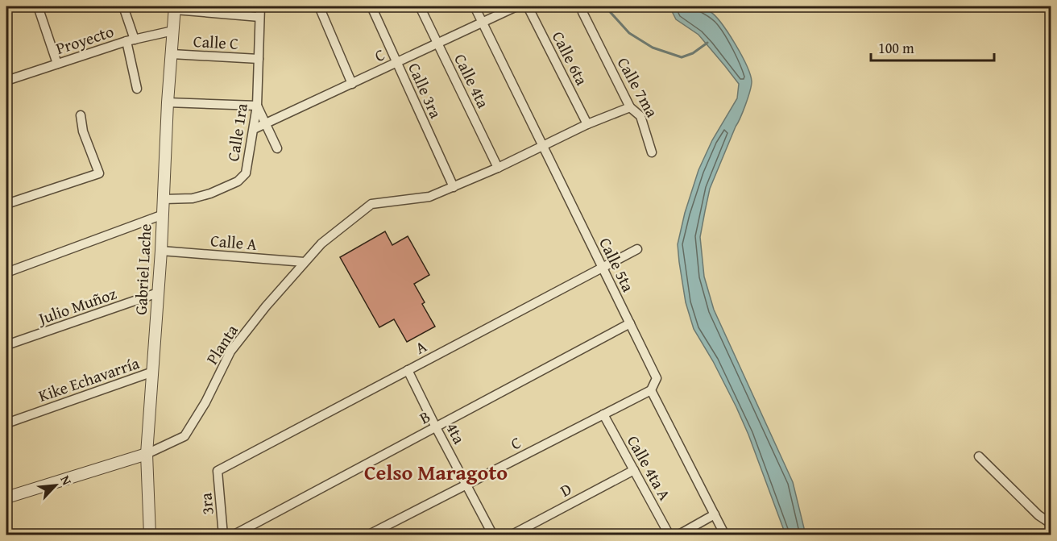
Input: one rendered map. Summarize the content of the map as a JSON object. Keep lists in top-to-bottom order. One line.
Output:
{"streets":{"street":["Proyecto","Calle C","C","Calle 6ta","Calle 4ta","Calle 7ma","Calle 3ra","Calle 1ra","Calle A","Calle 5ta","Gabriel Lache","Julio Muñoz","Planta","A","Kike Echavarría","B","4ta","Calle 4ta A","D","3ra"]},"crossings":[["Proyecto","Gabriel Lache"],["Calle C","Calle 1ra"],["Calle C","Gabriel Lache"],["C","Calle 4ta"],["C","Calle 3ra"],["C","Calle 1ra"],["C","Calle 5ta"],["C","4ta"],["C","Calle 4ta A"],["Calle 3ra","Planta"],["Calle 1ra","Gabriel Lache"],["Calle A","Gabriel Lache"],["Calle A","Planta"],["Calle 5ta","A"],["Calle 5ta","B"],["Gabriel Lache","Julio Muñoz"],["Gabriel Lache","Planta"],["Gabriel Lache","Kike Echavarría"],["A","4ta"],["A","3ra"],["B","4ta"],["Calle 4ta A","D"]],"districts":["Celso Maragoto"],"scale_bar":"100 m","north":"top right"}
